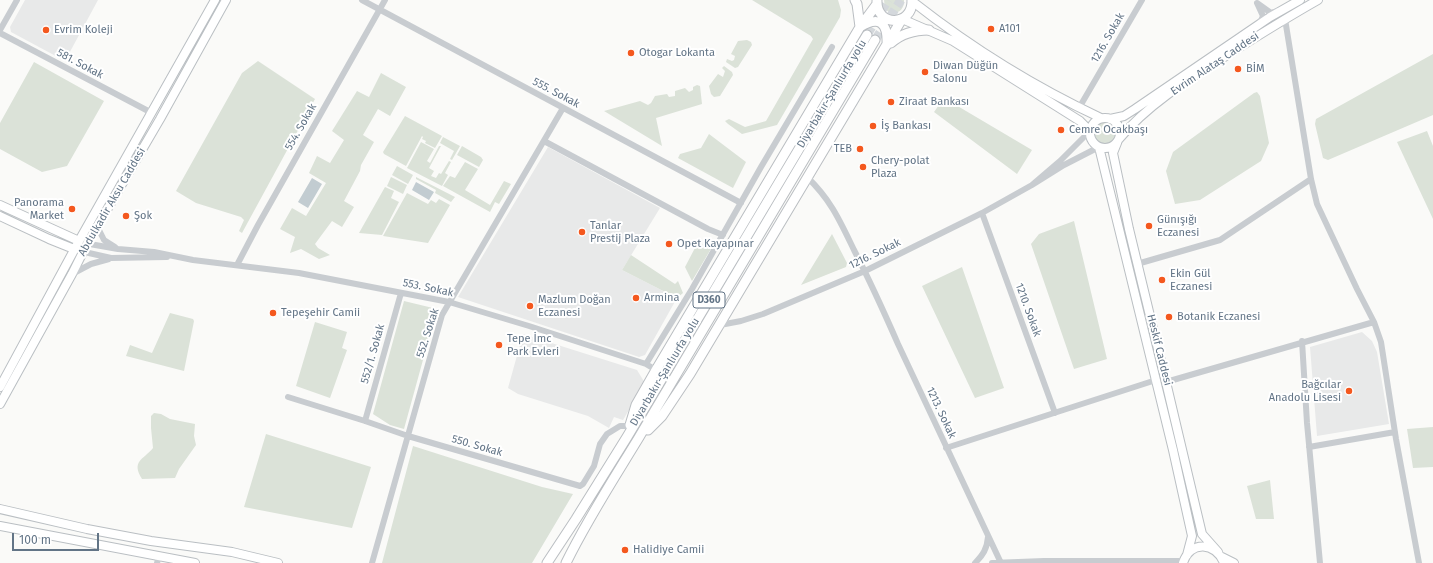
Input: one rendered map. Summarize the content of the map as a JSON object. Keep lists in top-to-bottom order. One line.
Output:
{"streets":{"highway":["Diyarbakır-Şanlıurfa yolu","D360"],"main road":["Evrim Alataş Caddesi","Abdulkadir Aksu Caddesi","Heskif Caddesi"],"street":["1216. Sokak","581. Sokak","555. Sokak","554. Sokak","553. Sokak","1210. Sokak","552. Sokak","552/1. Sokak","1213. Sokak","550. Sokak"]},"crossings":[["1216. Sokak","1210. Sokak"],["1216. Sokak","1213. Sokak"],["581. Sokak","Abdulkadir Aksu Caddesi"],["Evrim Alataş Caddesi","Heskif Caddesi"],["555. Sokak","554. Sokak"],["555. Sokak","552. Sokak"],["554. Sokak","553. Sokak"],["553. Sokak","552. Sokak"],["553. Sokak","552/1. Sokak"],["552. Sokak","550. Sokak"],["552/1. Sokak","550. Sokak"]],"places":["A101","Evrim Koleji","Otogar Lokanta","BİM","Diwan Düğün Salonu","Ziraat Bankası","İş Bankası","Cemre Ocakbaşı","TEB","Chery-polat Plaza","Panorama Market","Şok","Günışığı Eczanesi","Tanlar Prestij Plaza","Opet Kayapınar","Ekin Gül Eczanesi","Armina","Mazlum Doğan Eczanesi","Tepeşehir Camii","Botanik Eczanesi","Tepe İmc Park Evleri","Bağcılar Anadolu Lisesi","Halidiye Camii"],"scale_bar":"100 m"}
